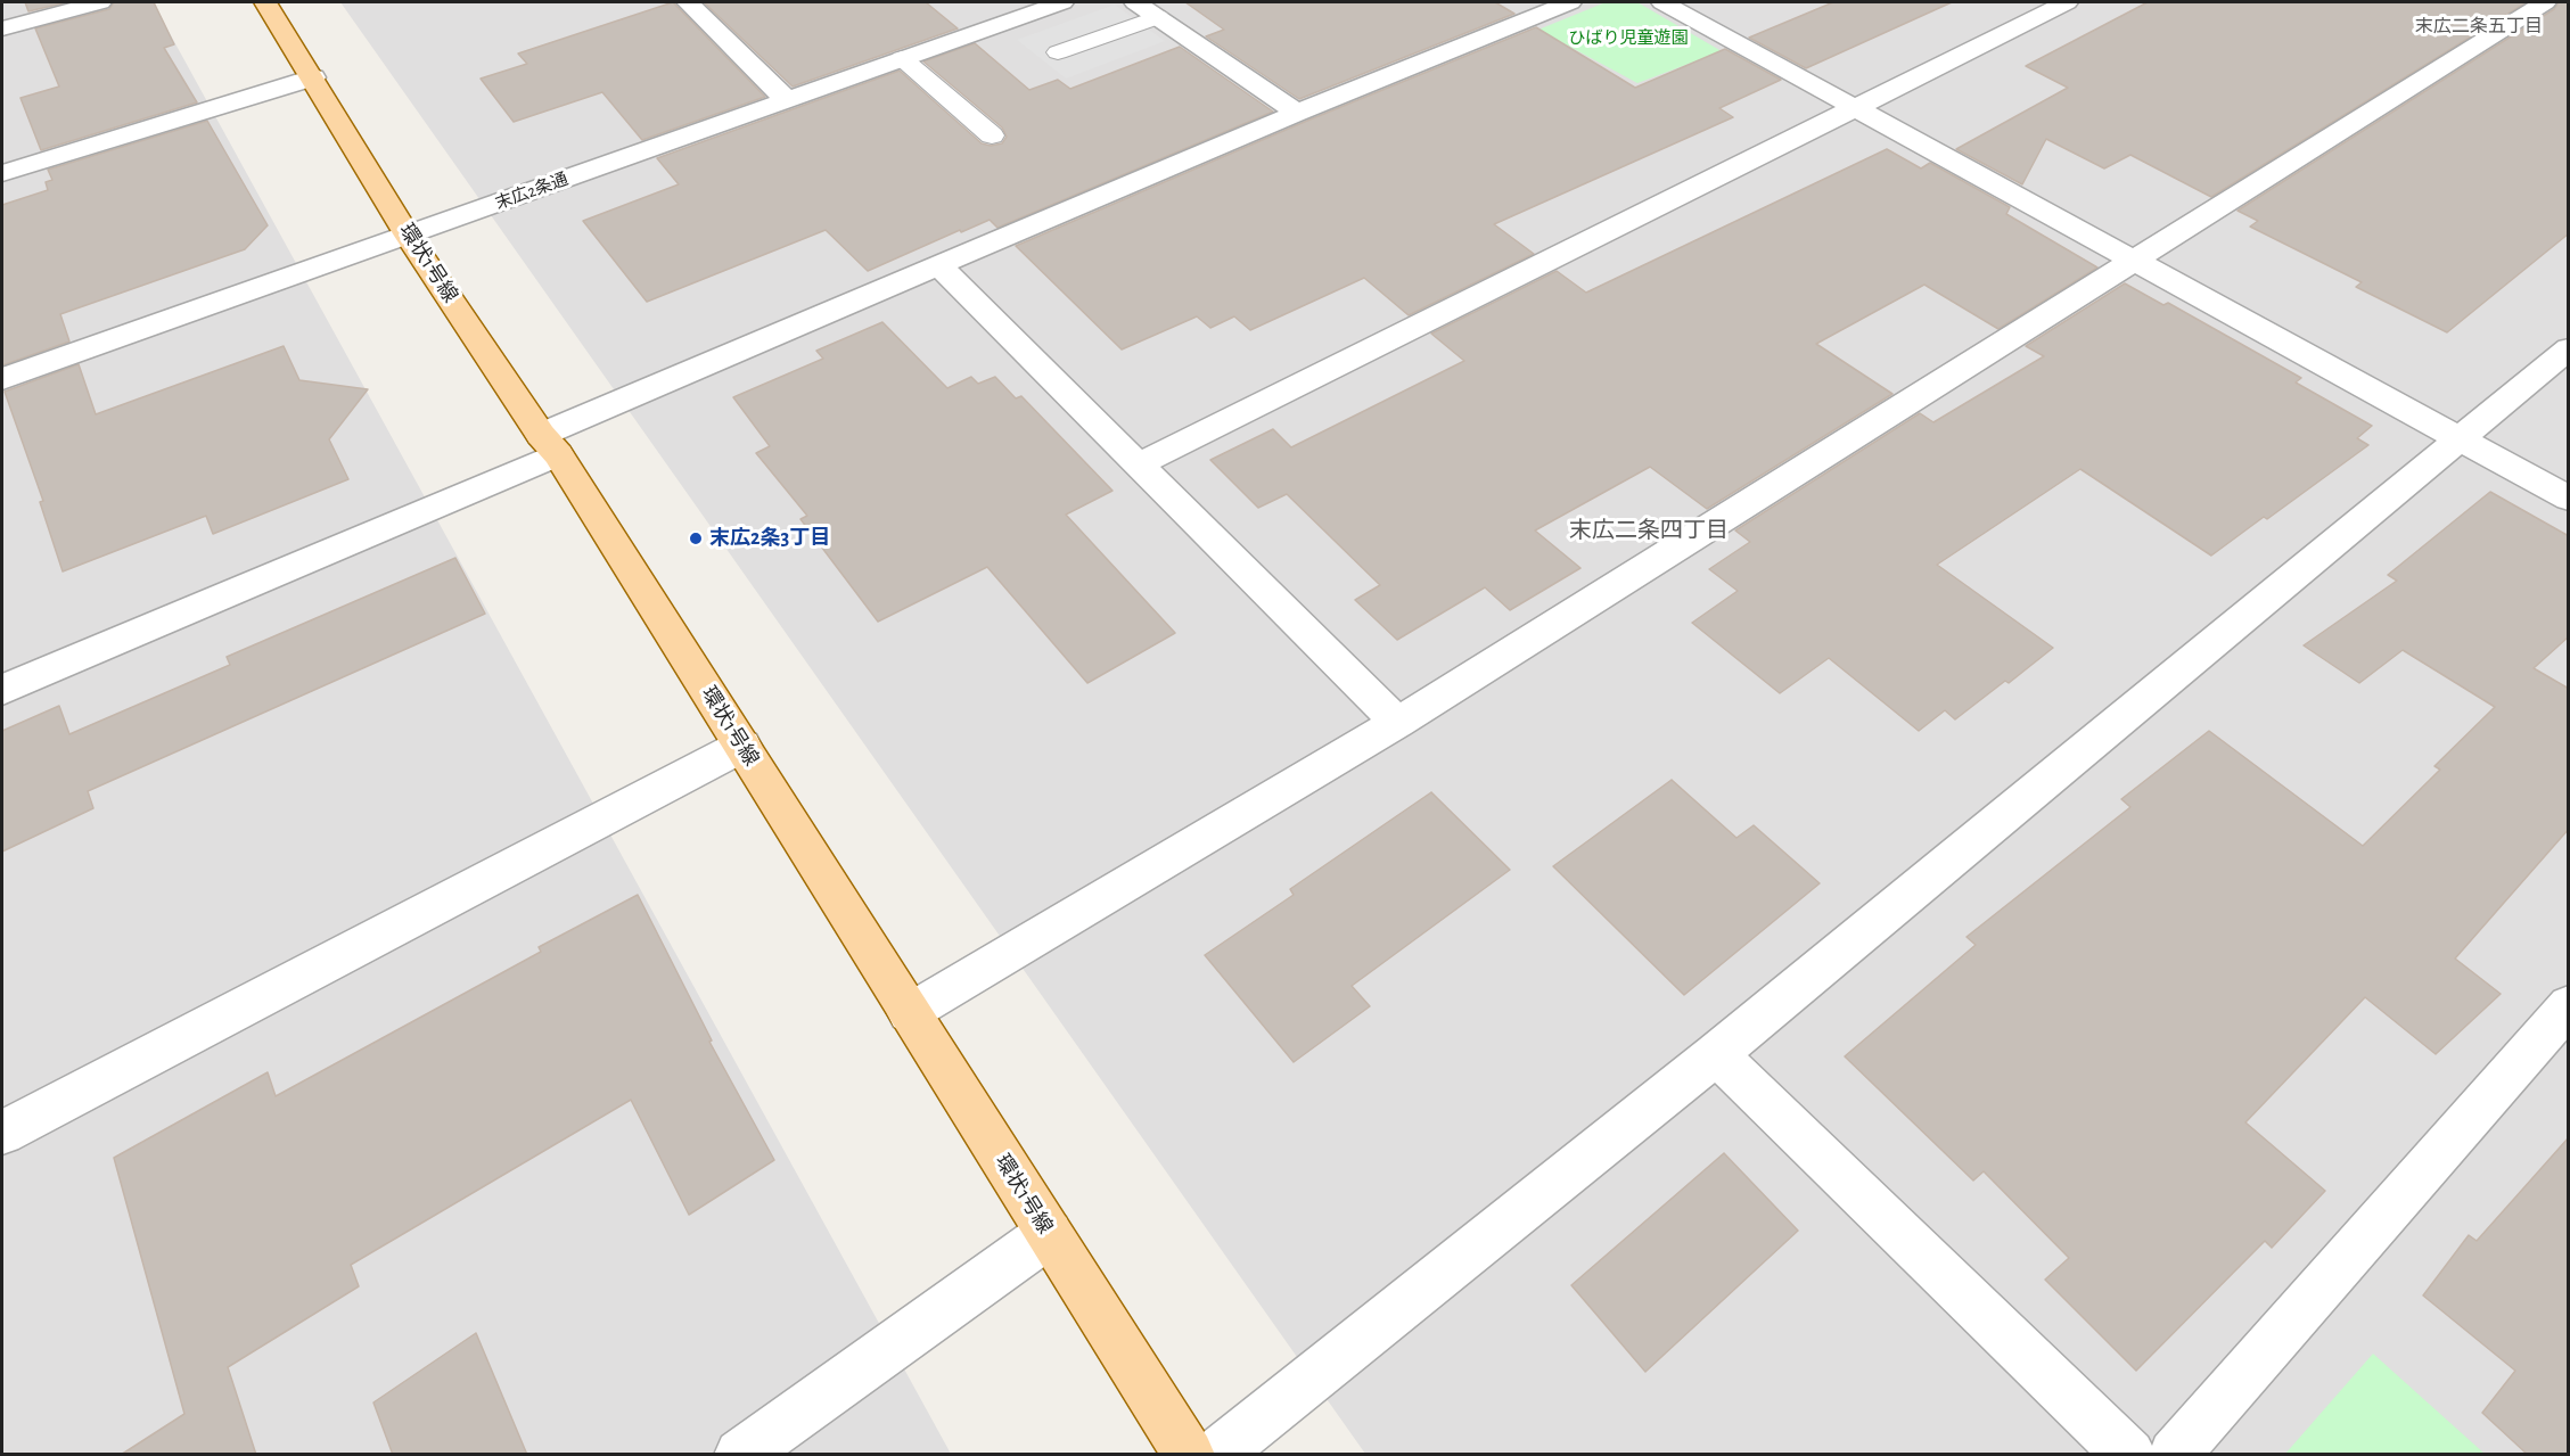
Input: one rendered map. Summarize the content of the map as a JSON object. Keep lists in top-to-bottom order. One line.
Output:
{"streets":{"main road":["環状1号線"],"street":["末広2条通"]},"crossings":[["末広2条通","環状1号線"]],"districts":["末広二条五丁目","末広二条四丁目"],"parks":["ひばり児童遊園"],"places":["末広2条3丁目"]}
